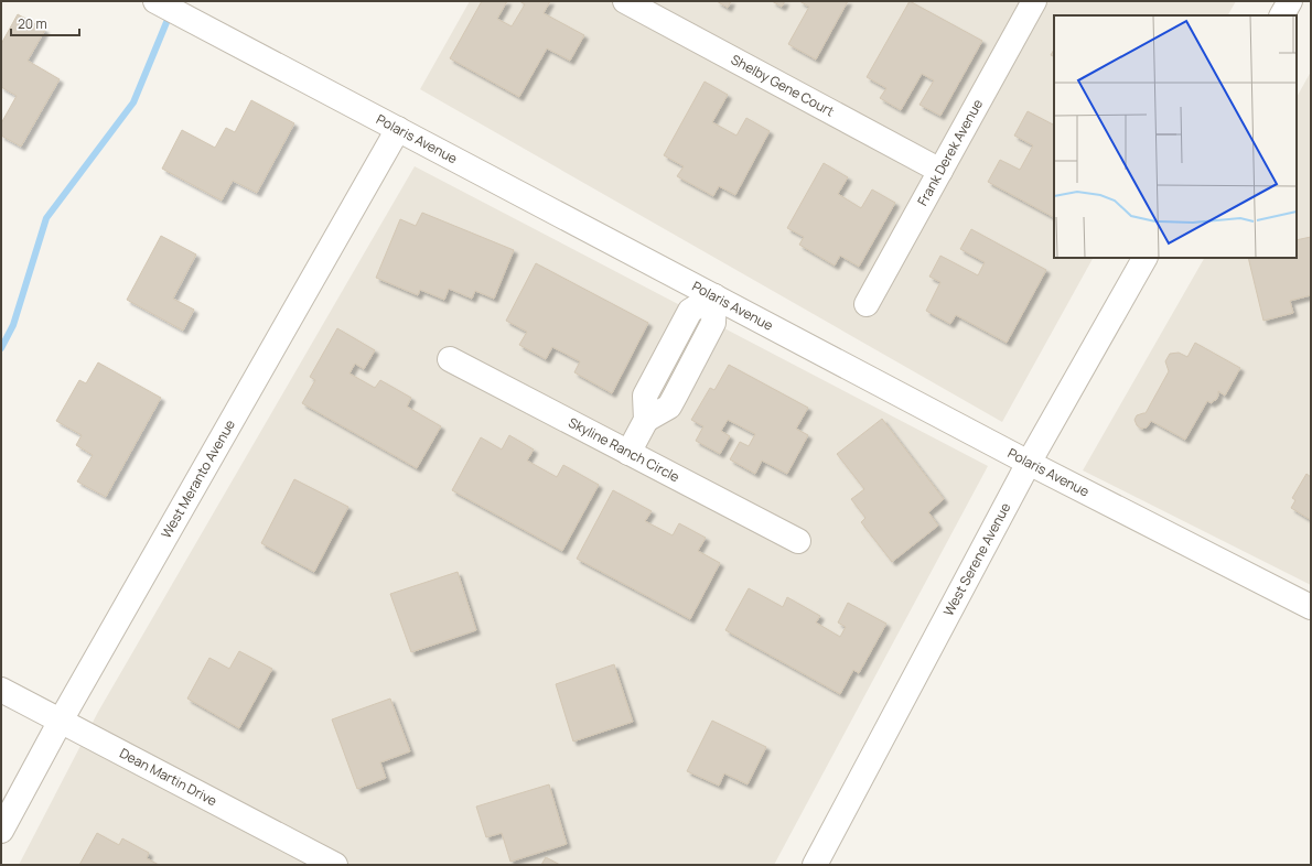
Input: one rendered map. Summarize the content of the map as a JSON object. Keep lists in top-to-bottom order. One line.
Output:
{"streets":{"street":["Shelby Gene Court","Polaris Avenue","Frank Derek Avenue","Skyline Ranch Circle","West Meranto Avenue","West Serene Avenue","Dean Martin Drive"]},"crossings":[["Shelby Gene Court","Frank Derek Avenue"],["Polaris Avenue","West Meranto Avenue"],["Polaris Avenue","West Serene Avenue"],["West Meranto Avenue","Dean Martin Drive"]],"scale_bar":"20 m"}
